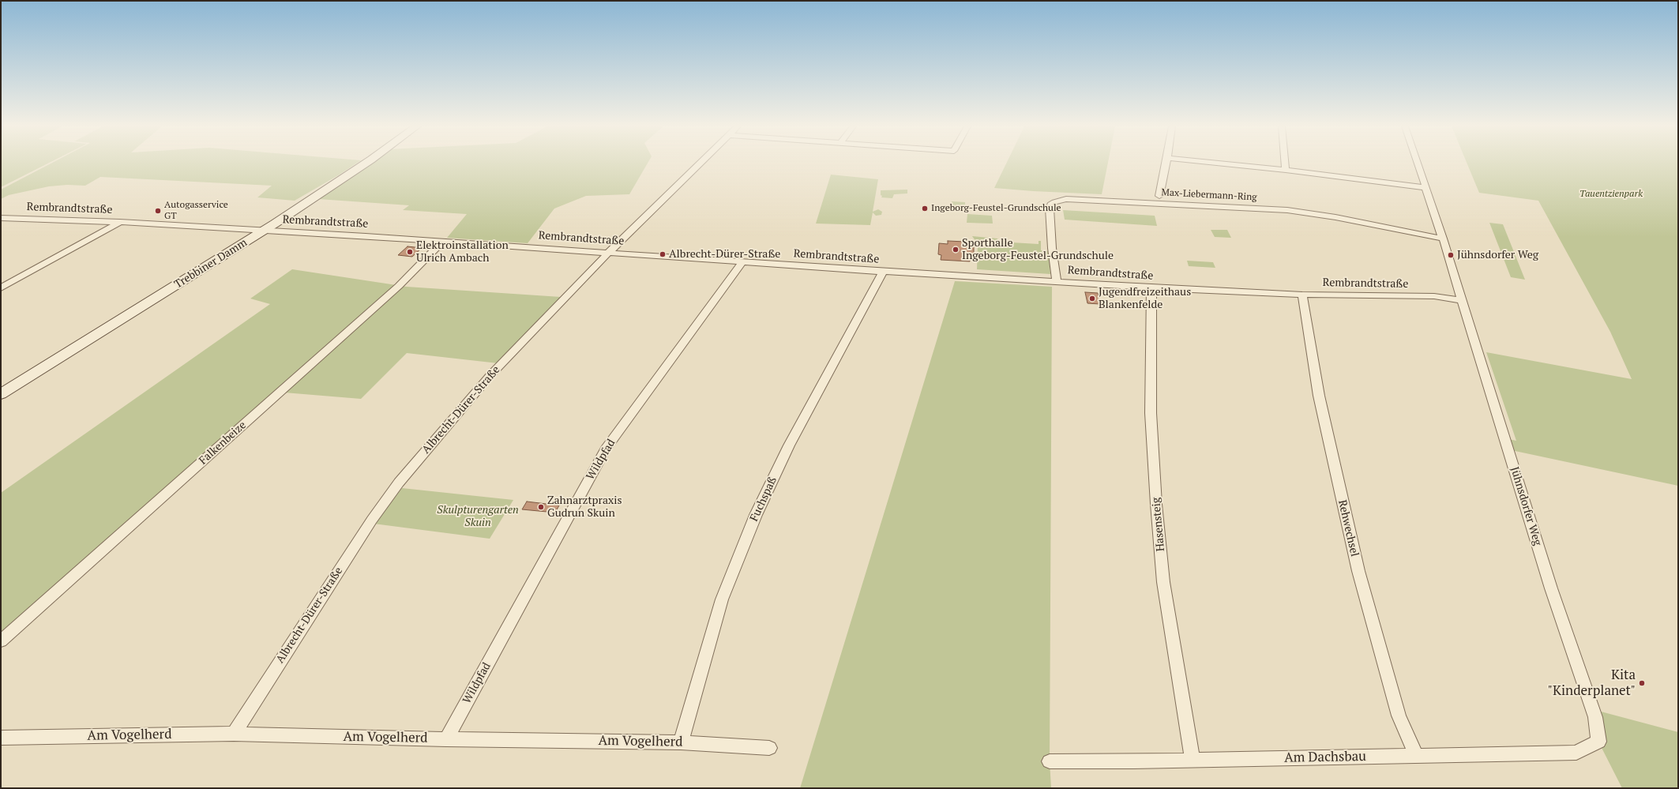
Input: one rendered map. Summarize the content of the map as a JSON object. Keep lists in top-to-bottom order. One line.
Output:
{"streets":{"main road":["Trebbiner Damm"],"street":["Max-Liebermann-Ring","Rembrandtstraße","Albrecht-Dürer-Straße","Falkenbeize","Wildpfad","Fuchspaß","Jühnsdorfer Weg","Hasensteig","Rehwechsel","Am Vogelherd","Am Dachsbau"]},"crossings":[["Max-Liebermann-Ring","Rembrandtstraße"],["Max-Liebermann-Ring","Jühnsdorfer Weg"],["Rembrandtstraße","Trebbiner Damm"],["Rembrandtstraße","Albrecht-Dürer-Straße"],["Rembrandtstraße","Falkenbeize"],["Rembrandtstraße","Wildpfad"],["Rembrandtstraße","Fuchspaß"],["Rembrandtstraße","Jühnsdorfer Weg"],["Rembrandtstraße","Hasensteig"],["Rembrandtstraße","Rehwechsel"],["Albrecht-Dürer-Straße","Am Vogelherd"],["Wildpfad","Am Vogelherd"],["Fuchspaß","Am Vogelherd"],["Jühnsdorfer Weg","Am Dachsbau"],["Hasensteig","Am Dachsbau"],["Rehwechsel","Am Dachsbau"]],"parks":["Tauentzienpark","Skulpturengarten Skuin"],"places":["Ingeborg-Feustel-Grundschule","Autogasservice GT","Sporthalle Ingeborg-Feustel-Grundschule","Elektroinstallation Ulrich Ambach","Albrecht-Dürer-Straße","Jühnsdorfer Weg","Jugendfreizeithaus Blankenfelde","Zahnarztpraxis Gudrun Skuin","Kita \"Kinderplanet\""]}
